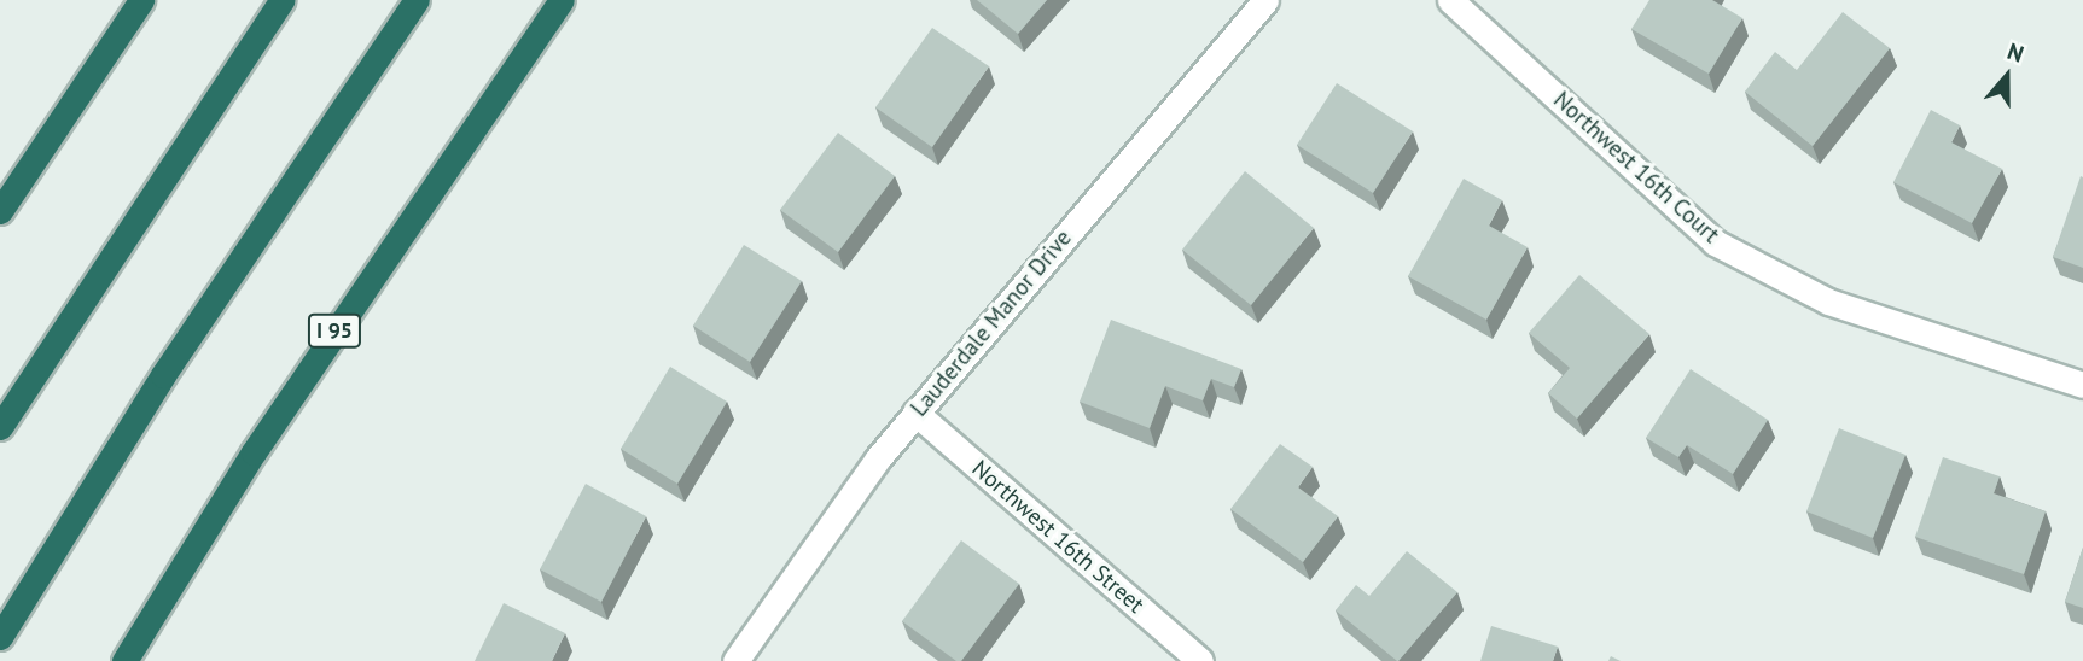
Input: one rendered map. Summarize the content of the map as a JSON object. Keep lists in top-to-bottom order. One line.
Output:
{"streets":{"highway":["I 95"],"street":["Northwest 16th Court","Lauderdale Manor Drive","Northwest 16th Street"]},"crossings":[["Lauderdale Manor Drive","Northwest 16th Street"]],"north":"top"}
